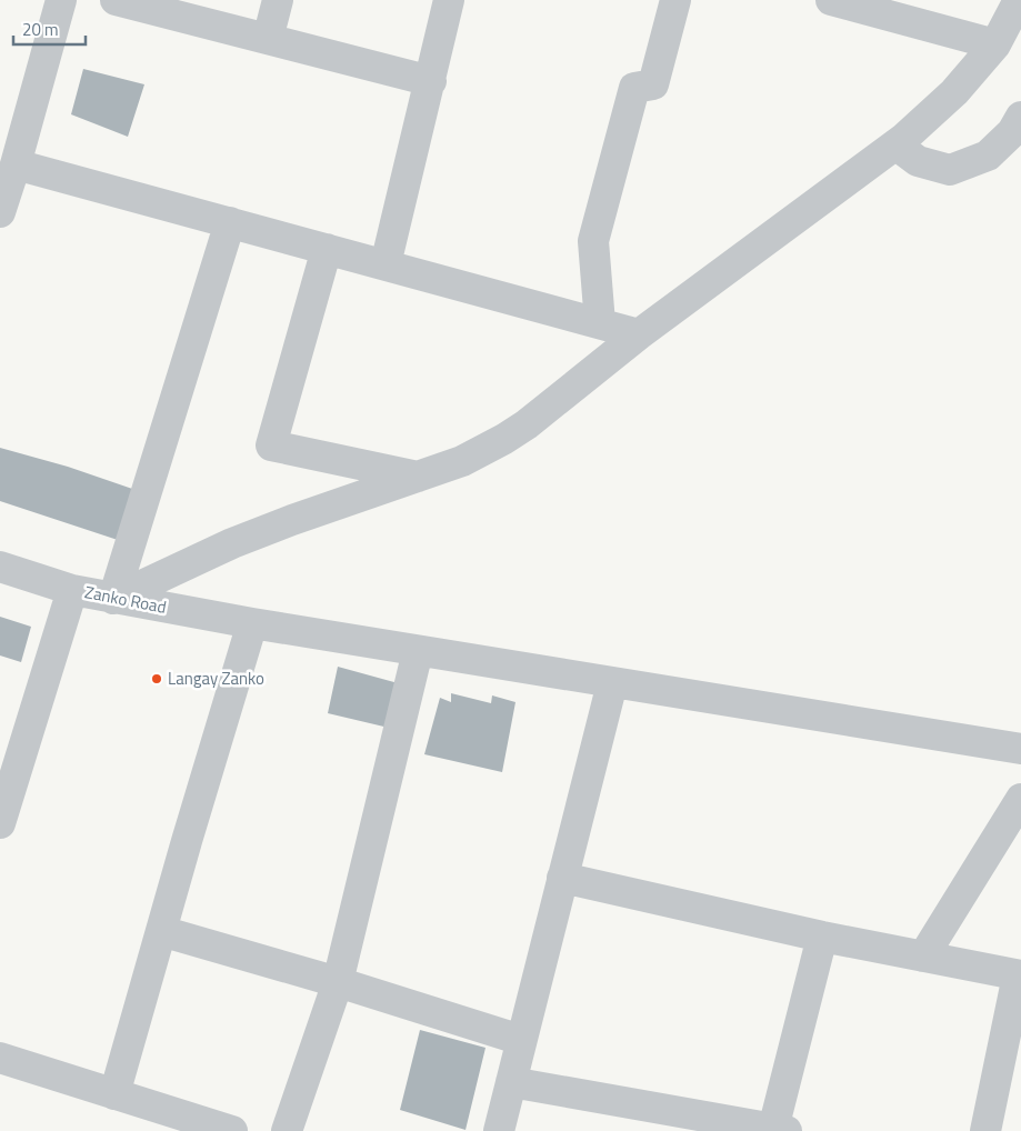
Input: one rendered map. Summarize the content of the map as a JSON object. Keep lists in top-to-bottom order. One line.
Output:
{"streets":{"street":["Zanko Road"]},"places":["Langay Zanko"],"scale_bar":"20 m"}
